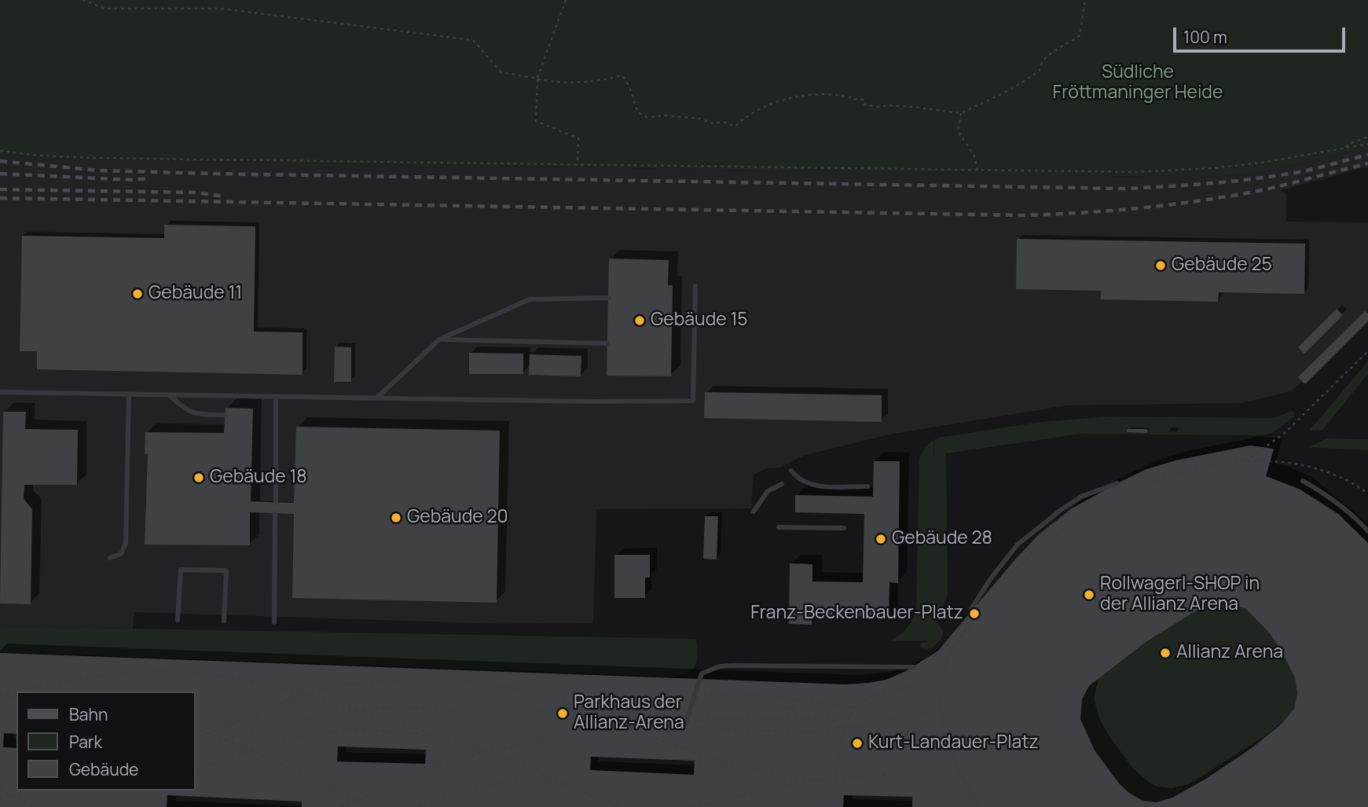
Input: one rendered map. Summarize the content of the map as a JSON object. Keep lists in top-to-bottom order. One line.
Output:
{"parks":["Südliche Fröttmaninger Heide"],"places":["Gebäude 25","Gebäude 11","Gebäude 15","Gebäude 18","Gebäude 20","Gebäude 28","Rollwagerl-SHOP in der Allianz Arena","Franz-Beckenbauer-Platz","Allianz Arena","Parkhaus der Allianz-Arena","Kurt-Landauer-Platz"],"legend":["Bahn","Park","Gebäude"],"scale_bar":"100 m"}
